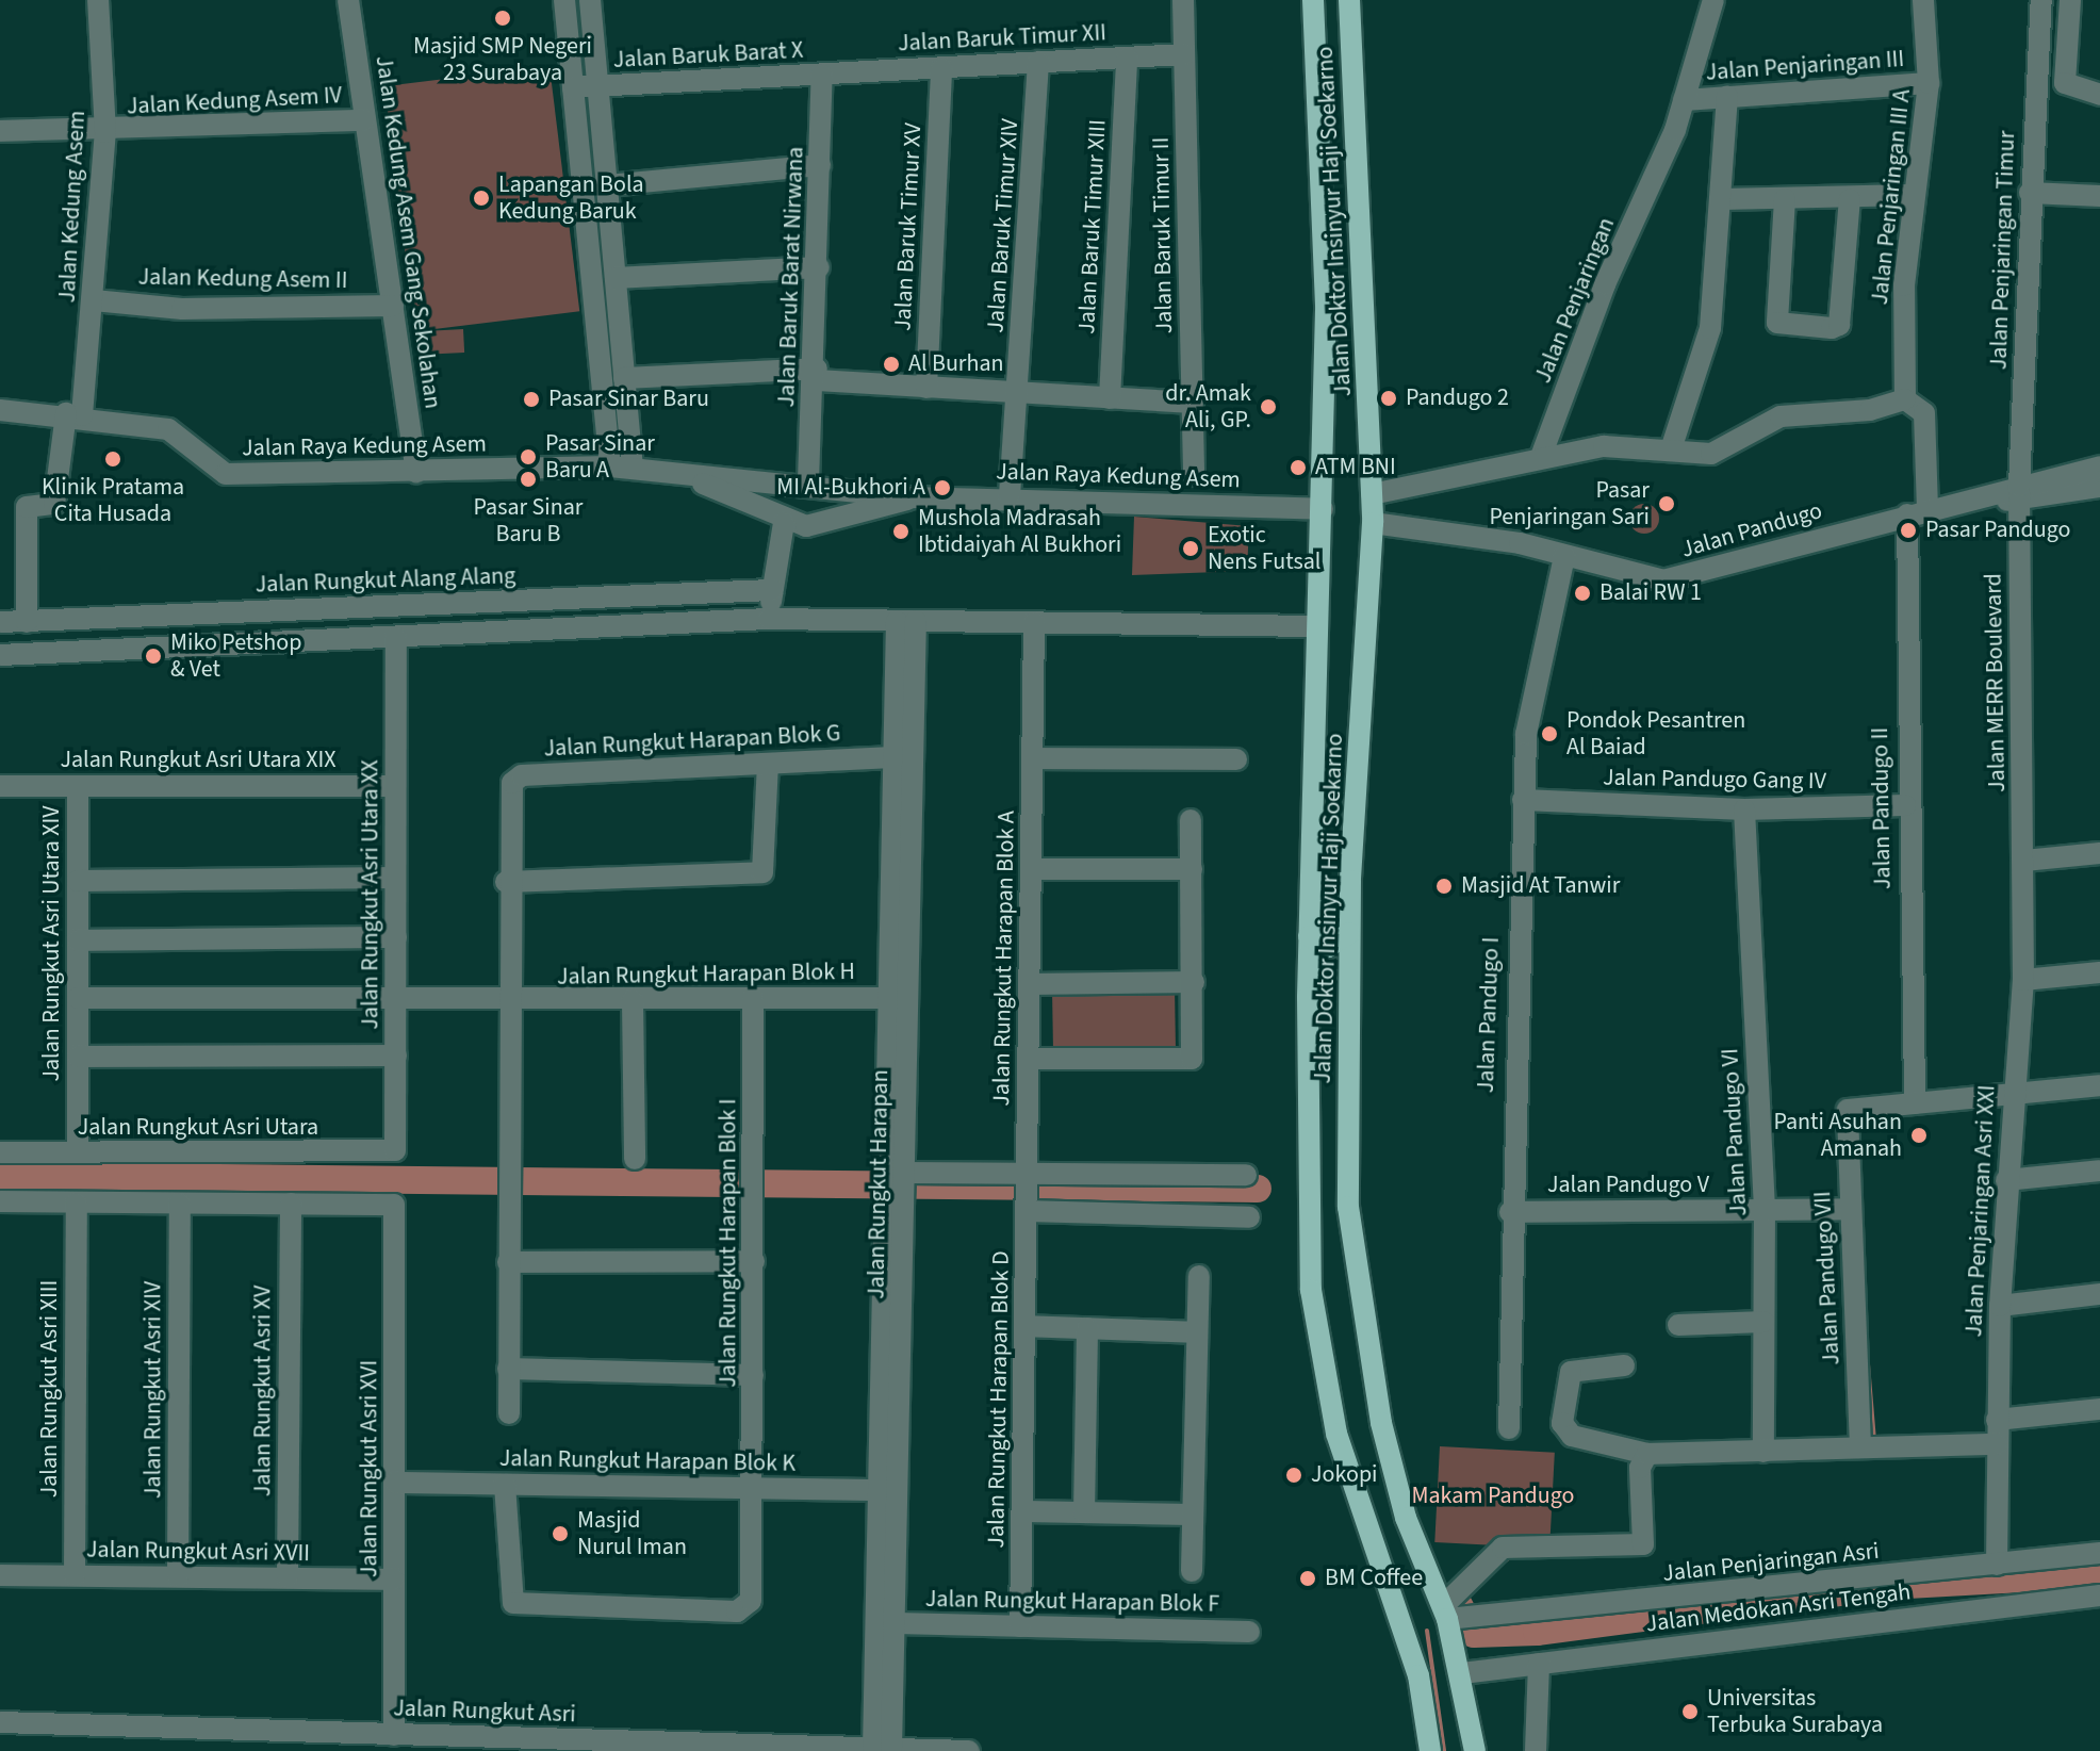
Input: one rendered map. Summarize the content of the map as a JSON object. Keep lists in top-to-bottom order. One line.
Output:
{"streets":{"main road":["Jalan Doktor Insinyur Haji Soekarno"],"street":["Jalan Baruk Timur XII","Jalan Baruk Barat X","Jalan Penjaringan III","Jalan Kedung Asem IV","Jalan Penjaringan III A","Jalan Kedung Asem","Jalan Baruk Timur XIV","Jalan Baruk Timur XV","Jalan Baruk Timur XIII","Jalan Kedung Asem Gang Sekolahan","Jalan Baruk Timur II","Jalan Penjaringan Timur","Jalan Baruk Barat Nirwana","Jalan Kedung Asem II","Jalan Penjaringan","Jalan Raya Kedung Asem","Jalan Pandugo","Jalan Rungkut Alang Alang","Jalan MERR Boulevard","Jalan Rungkut Harapan Blok G","Jalan Rungkut Asri Utara XIX","Jalan Pandugo Gang IV","Jalan Pandugo II","Jalan Rungkut Asri Utara XX","Jalan Rungkut Asri Utara XIV","Jalan Rungkut Harapan Blok A","Jalan Rungkut Harapan Blok H","Jalan Pandugo I","Jalan Rungkut Asri Utara","Jalan Pandugo VI","Jalan Rungkut Harapan","Jalan Pandugo V","Jalan Penjaringan Asri XXI","Jalan Rungkut Harapan Blok I","Jalan Pandugo VII","Jalan Rungkut Asri XIII","Jalan Rungkut Asri XIV","Jalan Rungkut Asri XV","Jalan Rungkut Harapan Blok D","Jalan Rungkut Harapan Blok K","Jalan Rungkut Asri XVI","Jalan Rungkut Asri XVII","Jalan Penjaringan Asri","Jalan Rungkut Harapan Blok F","Jalan Medokan Asri Tengah","Jalan Rungkut Asri"]},"crossings":[["Jalan Baruk Timur XII","Jalan Baruk Barat X"],["Jalan Baruk Timur XII","Jalan Baruk Timur XIV"],["Jalan Baruk Timur XII","Jalan Baruk Timur XV"],["Jalan Baruk Timur XII","Jalan Baruk Timur XIII"],["Jalan Baruk Timur XII","Jalan Baruk Timur II"],["Jalan Baruk Timur XII","Jalan Baruk Barat Nirwana"],["Jalan Baruk Barat X","Jalan Baruk Barat Nirwana"],["Jalan Penjaringan III","Jalan Penjaringan III A"],["Jalan Penjaringan III","Jalan Penjaringan"],["Jalan Kedung Asem IV","Jalan Kedung Asem"],["Jalan Kedung Asem IV","Jalan Kedung Asem Gang Sekolahan"],["Jalan Penjaringan III A","Jalan Pandugo II"],["Jalan Kedung Asem","Jalan Kedung Asem II"],["Jalan Kedung Asem","Jalan Raya Kedung Asem"],["Jalan Kedung Asem","Jalan Rungkut Alang Alang"],["Jalan Doktor Insinyur Haji Soekarno","Jalan Raya Kedung Asem"],["Jalan Doktor Insinyur Haji Soekarno","Jalan Pandugo"],["Jalan Doktor Insinyur Haji Soekarno","Jalan Penjaringan Asri"],["Jalan Doktor Insinyur Haji Soekarno","Jalan Medokan Asri Tengah"],["Jalan Baruk Timur XIV","Jalan Raya Kedung Asem"],["Jalan Kedung Asem Gang Sekolahan","Jalan Kedung Asem II"],["Jalan Kedung Asem Gang Sekolahan","Jalan Raya Kedung Asem"],["Jalan Baruk Timur II","Jalan Raya Kedung Asem"],["Jalan Penjaringan Timur","Jalan Pandugo"],["Jalan Penjaringan Timur","Jalan MERR Boulevard"],["Jalan Baruk Barat Nirwana","Jalan Raya Kedung Asem"],["Jalan Pandugo","Jalan MERR Boulevard"],["Jalan Pandugo","Jalan Pandugo II"],["Jalan Pandugo","Jalan Pandugo I"],["Jalan MERR Boulevard","Jalan Penjaringan Asri XXI"],["Jalan Rungkut Harapan Blok G","Jalan Rungkut Harapan Blok H"],["Jalan Rungkut Harapan Blok G","Jalan Rungkut Harapan"],["Jalan Rungkut Harapan Blok G","Jalan Rungkut Harapan Blok K"],["Jalan Rungkut Asri Utara XIX","Jalan Rungkut Asri Utara XX"],["Jalan Rungkut Asri Utara XIX","Jalan Rungkut Asri Utara XIV"],["Jalan Pandugo Gang IV","Jalan Pandugo II"],["Jalan Pandugo Gang IV","Jalan Pandugo I"],["Jalan Pandugo Gang IV","Jalan Pandugo VI"],["Jalan Pandugo II","Jalan Pandugo VII"],["Jalan Rungkut Asri Utara XX","Jalan Rungkut Harapan Blok H"],["Jalan Rungkut Asri Utara XX","Jalan Rungkut Asri Utara"],["Jalan Rungkut Asri Utara XIV","Jalan Rungkut Harapan Blok H"],["Jalan Rungkut Asri Utara XIV","Jalan Rungkut Asri Utara"],["Jalan Rungkut Harapan Blok A","Jalan Rungkut Harapan Blok D"],["Jalan Rungkut Harapan Blok H","Jalan Rungkut Harapan"],["Jalan Rungkut Harapan Blok H","Jalan Rungkut Harapan Blok I"],["Jalan Rungkut Harapan Blok H","Jalan Rungkut Harapan Blok K"],["Jalan Pandugo I","Jalan Pandugo V"],["Jalan Pandugo VI","Jalan Pandugo V"],["Jalan Rungkut Harapan","Jalan Rungkut Harapan Blok K"],["Jalan Rungkut Harapan","Jalan Rungkut Harapan Blok F"],["Jalan Rungkut Harapan","Jalan Rungkut Asri"],["Jalan Pandugo V","Jalan Pandugo VII"],["Jalan Penjaringan Asri XXI","Jalan Penjaringan Asri"],["Jalan Rungkut Harapan Blok I","Jalan Rungkut Harapan Blok K"],["Jalan Rungkut Asri XIII","Jalan Rungkut Asri XVII"],["Jalan Rungkut Asri XIV","Jalan Rungkut Asri XVII"],["Jalan Rungkut Asri XV","Jalan Rungkut Asri XVI"],["Jalan Rungkut Asri XV","Jalan Rungkut Asri XVII"],["Jalan Rungkut Harapan Blok D","Jalan Rungkut Harapan Blok F"],["Jalan Rungkut Harapan Blok K","Jalan Rungkut Asri XVI"],["Jalan Rungkut Asri XVI","Jalan Rungkut Asri XVII"],["Jalan Rungkut Asri XVI","Jalan Rungkut Asri"]],"parks":["Makam Pandugo"],"places":["Masjid SMP Negeri 23 Surabaya","Lapangan Bola Kedung Baruk","Al Burhan","Pandugo 2","Pasar Sinar Baru","dr. Amak Ali, GP.","Pasar Sinar Baru A","Klinik Pratama Cita Husada","ATM BNI","Pasar Sinar Baru B","MI Al-Bukhori A","Pasar Penjaringan Sari","Pasar Pandugo","Mushola Madrasah Ibtidaiyah Al Bukhori","Exotic Nens Futsal","Balai RW 1","Miko Petshop & Vet","Pondok Pesantren Al Baiad","Masjid At Tanwir","Panti Asuhan Amanah","Jokopi","Masjid Nurul Iman","BM Coffee","Universitas Terbuka Surabaya"]}
